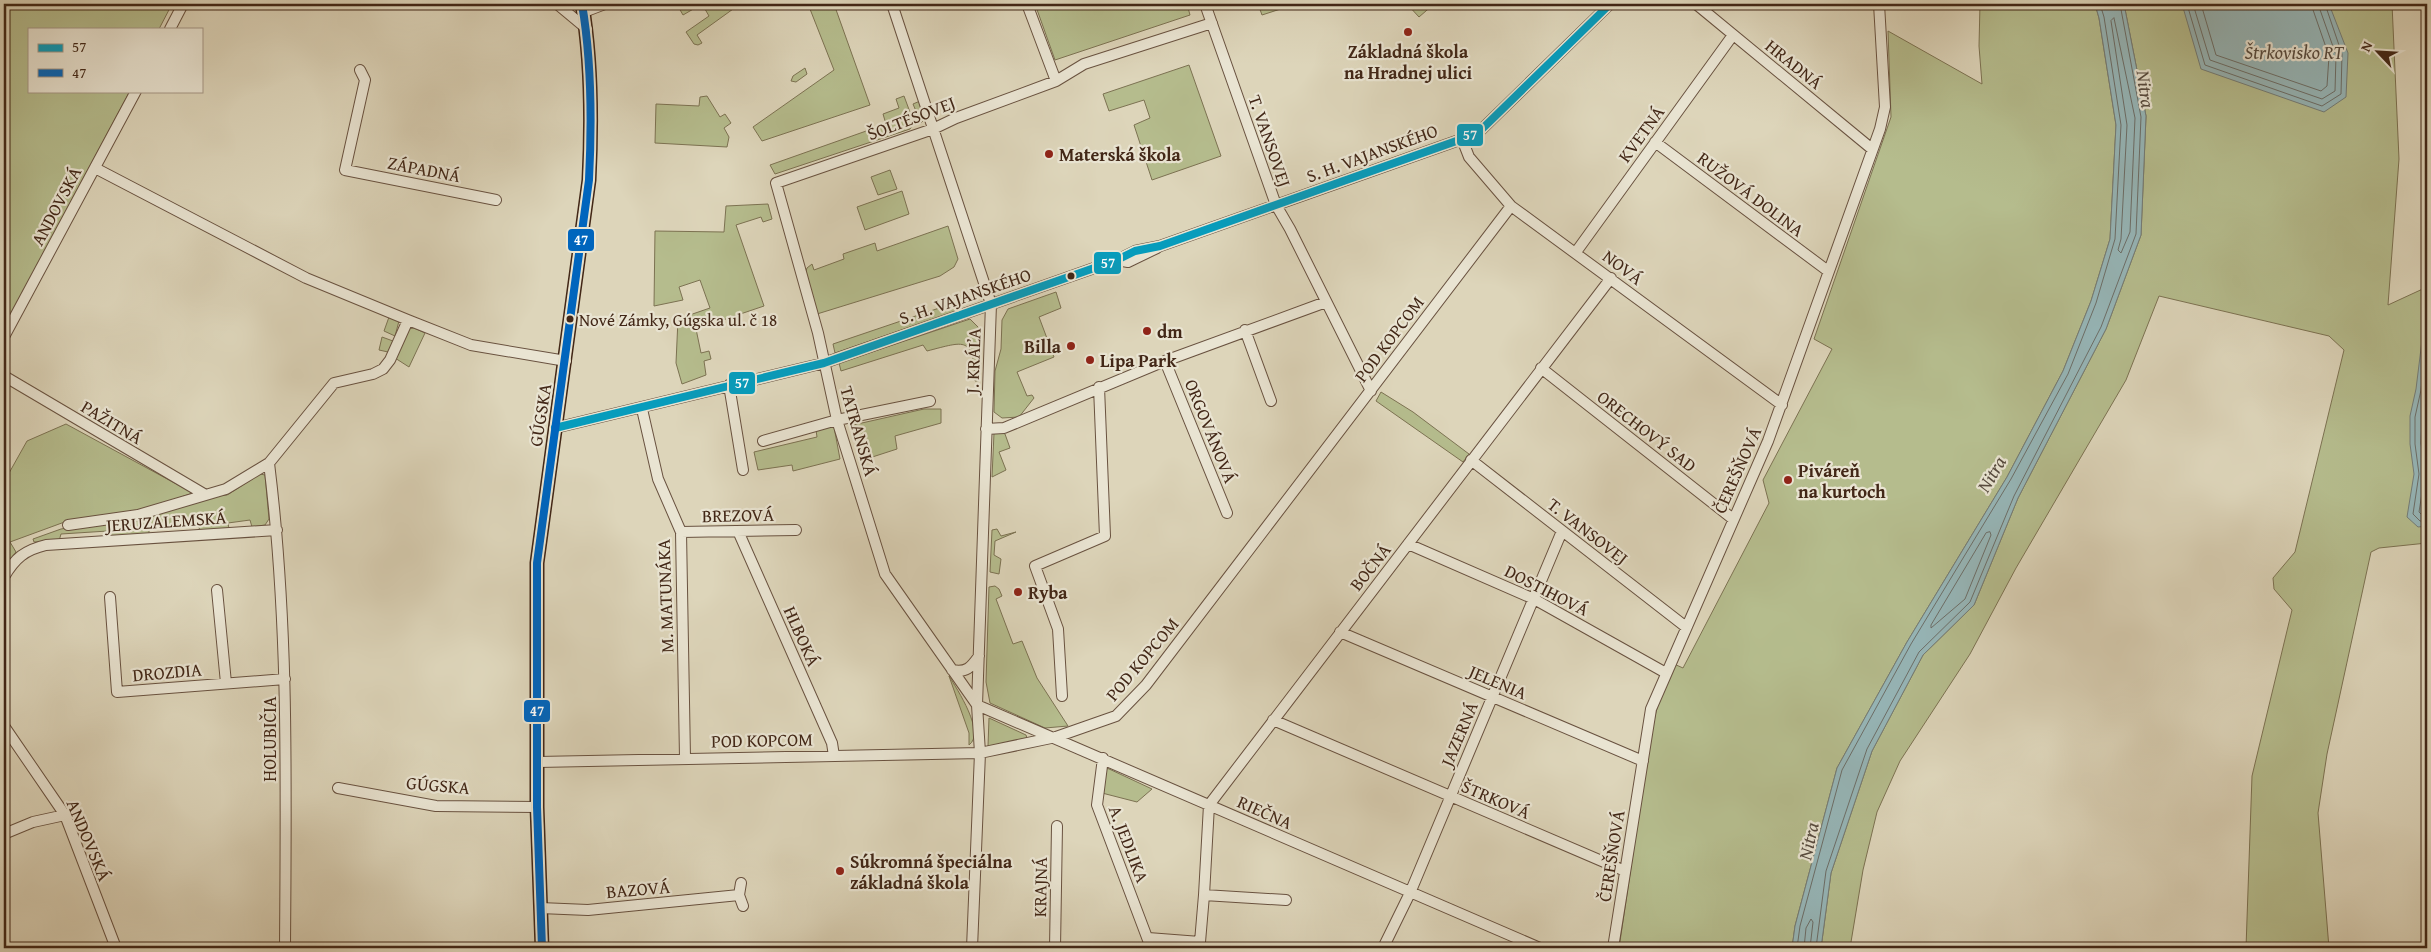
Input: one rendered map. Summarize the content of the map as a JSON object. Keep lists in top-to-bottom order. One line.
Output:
{"streets":{"main road":["GÚGSKA"],"street":["HRADNÁ","ŠOLTÉSOVEJ","KVETNÁ","T. VANSOVEJ","S. H. VAJANSKÉHO","ZÁPADNÁ","RUŽOVÁ DOLINA","ANDOVSKÁ","NOVÁ","POD KOPCOM","J. KRÁĽA","PAŽITNÁ","TATRANSKÁ","ORGOVÁNOVÁ","ORECHOVÝ SAD","ČEREŠŇOVÁ","BREZOVÁ","JERUZALEMSKÁ","BOČNÁ","DOSTIHOVÁ","M. MATUNÁKA","HLBOKÁ","DROZDIA","JELENIA","JAZERNÁ","HOLUBIČIA","ŠTRKOVÁ","RIEČNA","A. JEDLIKA","KRAJNÁ","BAZOVÁ"]},"crossings":[["HRADNÁ","KVETNÁ"],["HRADNÁ","ČEREŠŇOVÁ"],["ŠOLTÉSOVEJ","T. VANSOVEJ"],["ŠOLTÉSOVEJ","J. KRÁĽA"],["ŠOLTÉSOVEJ","TATRANSKÁ"],["KVETNÁ","RUŽOVÁ DOLINA"],["KVETNÁ","NOVÁ"],["T. VANSOVEJ","S. H. VAJANSKÉHO"],["T. VANSOVEJ","POD KOPCOM"],["T. VANSOVEJ","ČEREŠŇOVÁ"],["T. VANSOVEJ","BOČNÁ"],["T. VANSOVEJ","JAZERNÁ"],["S. H. VAJANSKÉHO","NOVÁ"],["S. H. VAJANSKÉHO","J. KRÁĽA"],["S. H. VAJANSKÉHO","GÚGSKA"],["S. H. VAJANSKÉHO","TATRANSKÁ"],["S. H. VAJANSKÉHO","M. MATUNÁKA"],["RUŽOVÁ DOLINA","ČEREŠŇOVÁ"],["NOVÁ","POD KOPCOM"],["NOVÁ","ČEREŠŇOVÁ"],["NOVÁ","BOČNÁ"],["POD KOPCOM","GÚGSKA"],["POD KOPCOM","M. MATUNÁKA"],["POD KOPCOM","HLBOKÁ"],["POD KOPCOM","RIEČNA"],["J. KRÁĽA","TATRANSKÁ"],["J. KRÁĽA","RIEČNA"],["GÚGSKA","BAZOVÁ"],["PAŽITNÁ","JERUZALEMSKÁ"],["TATRANSKÁ","RIEČNA"],["ORECHOVÝ SAD","ČEREŠŇOVÁ"],["ORECHOVÝ SAD","BOČNÁ"],["ČEREŠŇOVÁ","DOSTIHOVÁ"],["ČEREŠŇOVÁ","JELENIA"],["ČEREŠŇOVÁ","ŠTRKOVÁ"],["BREZOVÁ","M. MATUNÁKA"],["BREZOVÁ","HLBOKÁ"],["JERUZALEMSKÁ","HOLUBIČIA"],["BOČNÁ","DOSTIHOVÁ"],["BOČNÁ","JELENIA"],["BOČNÁ","ŠTRKOVÁ"],["BOČNÁ","RIEČNA"],["DOSTIHOVÁ","JAZERNÁ"],["DROZDIA","HOLUBIČIA"],["JELENIA","JAZERNÁ"],["JAZERNÁ","ŠTRKOVÁ"],["JAZERNÁ","RIEČNA"],["RIEČNA","A. JEDLIKA"]],"water":["Štrkovisko RT","Nitra"],"places":["Základná škola na Hradnej ulici","Materská škola","Nové Zámky, Gúgska ul. č 18","dm","Billa","Lipa Park","Piváreň na kurtoch","Ryba","Súkromná špeciálna základná škola"],"lines":["transit line 57","transit line 47"],"legend":["57","47"],"north":"top left"}
